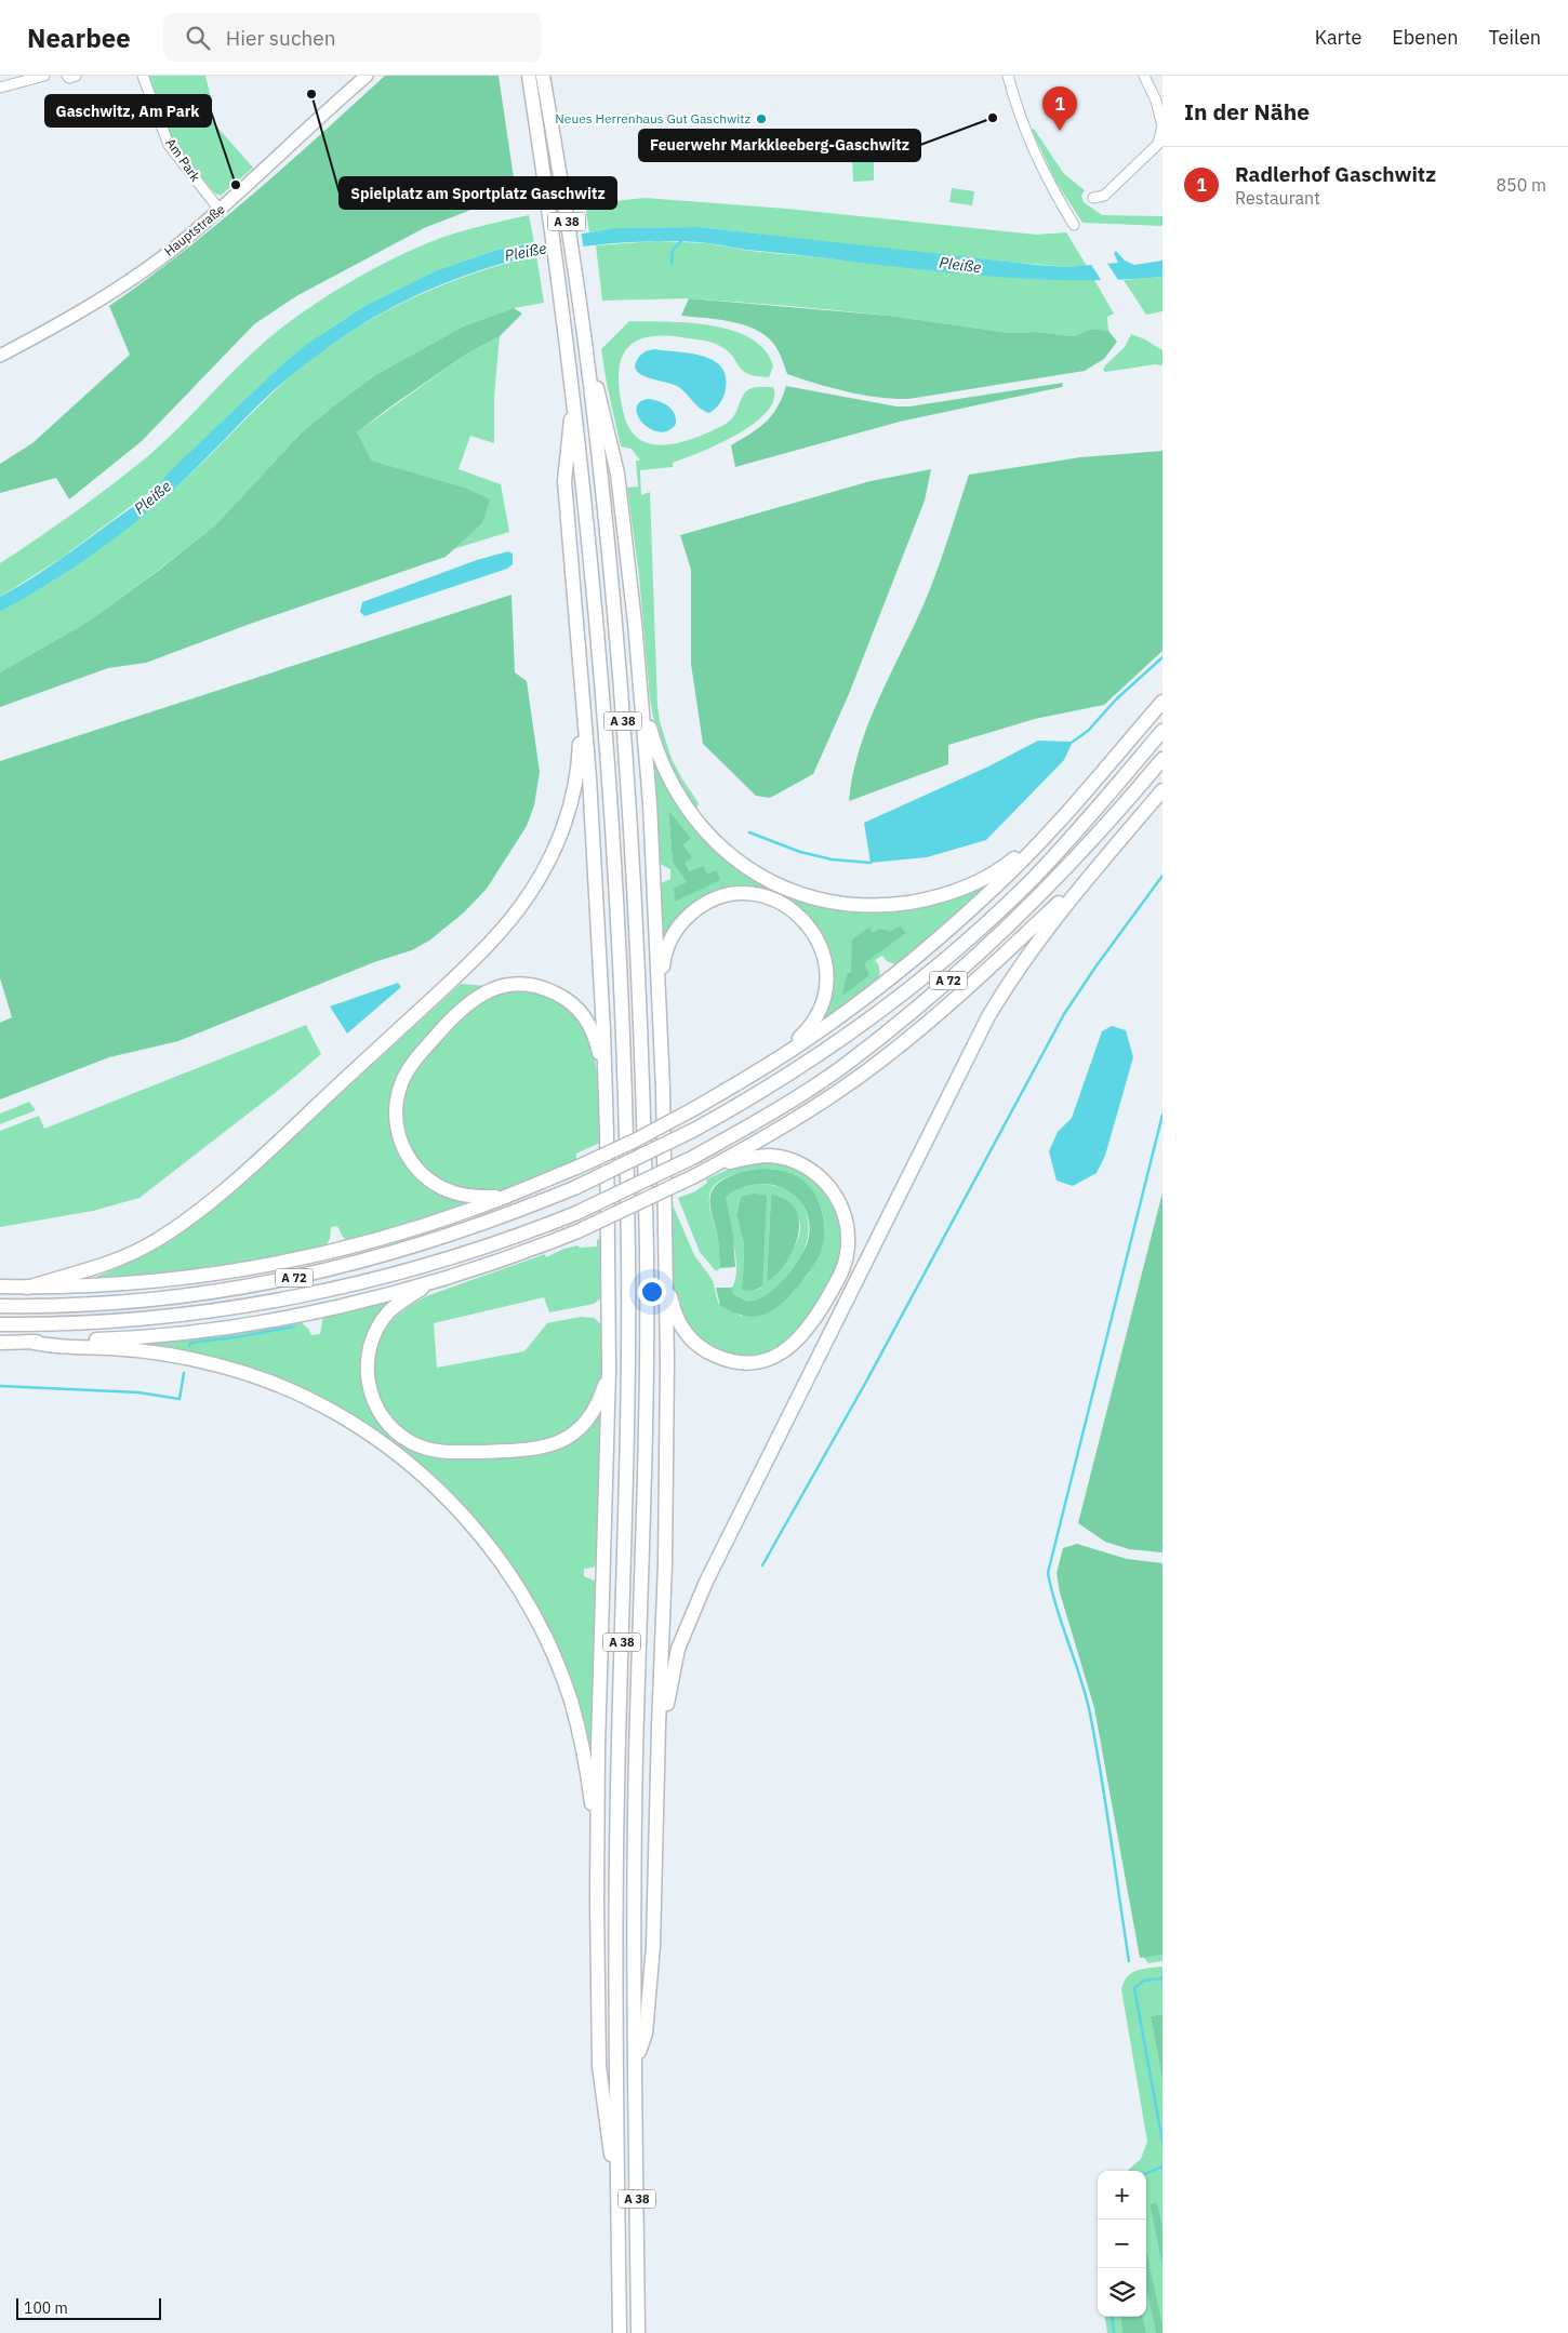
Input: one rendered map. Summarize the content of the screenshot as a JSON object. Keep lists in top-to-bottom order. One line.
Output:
{"streets":{"highway":["A 38","A 72"],"main road":["Hauptstraße"],"street":["Am Park"]},"crossings":[["Am Park","Hauptstraße"]],"water":["Pleiße"],"places":["Spielplatz am Sportplatz Gaschwitz","Feuerwehr Markkleeberg-Gaschwitz","Neues Herrenhaus Gut Gaschwitz","Gaschwitz, Am Park"],"scale_bar":"100 m","page":{"header":"Nearbee","search":"Hier suchen","nav":["Karte","Ebenen","Teilen"],"heading":"In der Nähe","pins":"1","list":[{"mark":"1","name":"Radlerhof Gaschwitz","note":"Restaurant","value":"850 m"}],"map_buttons":["+","−"],"scale":"100 m"}}
